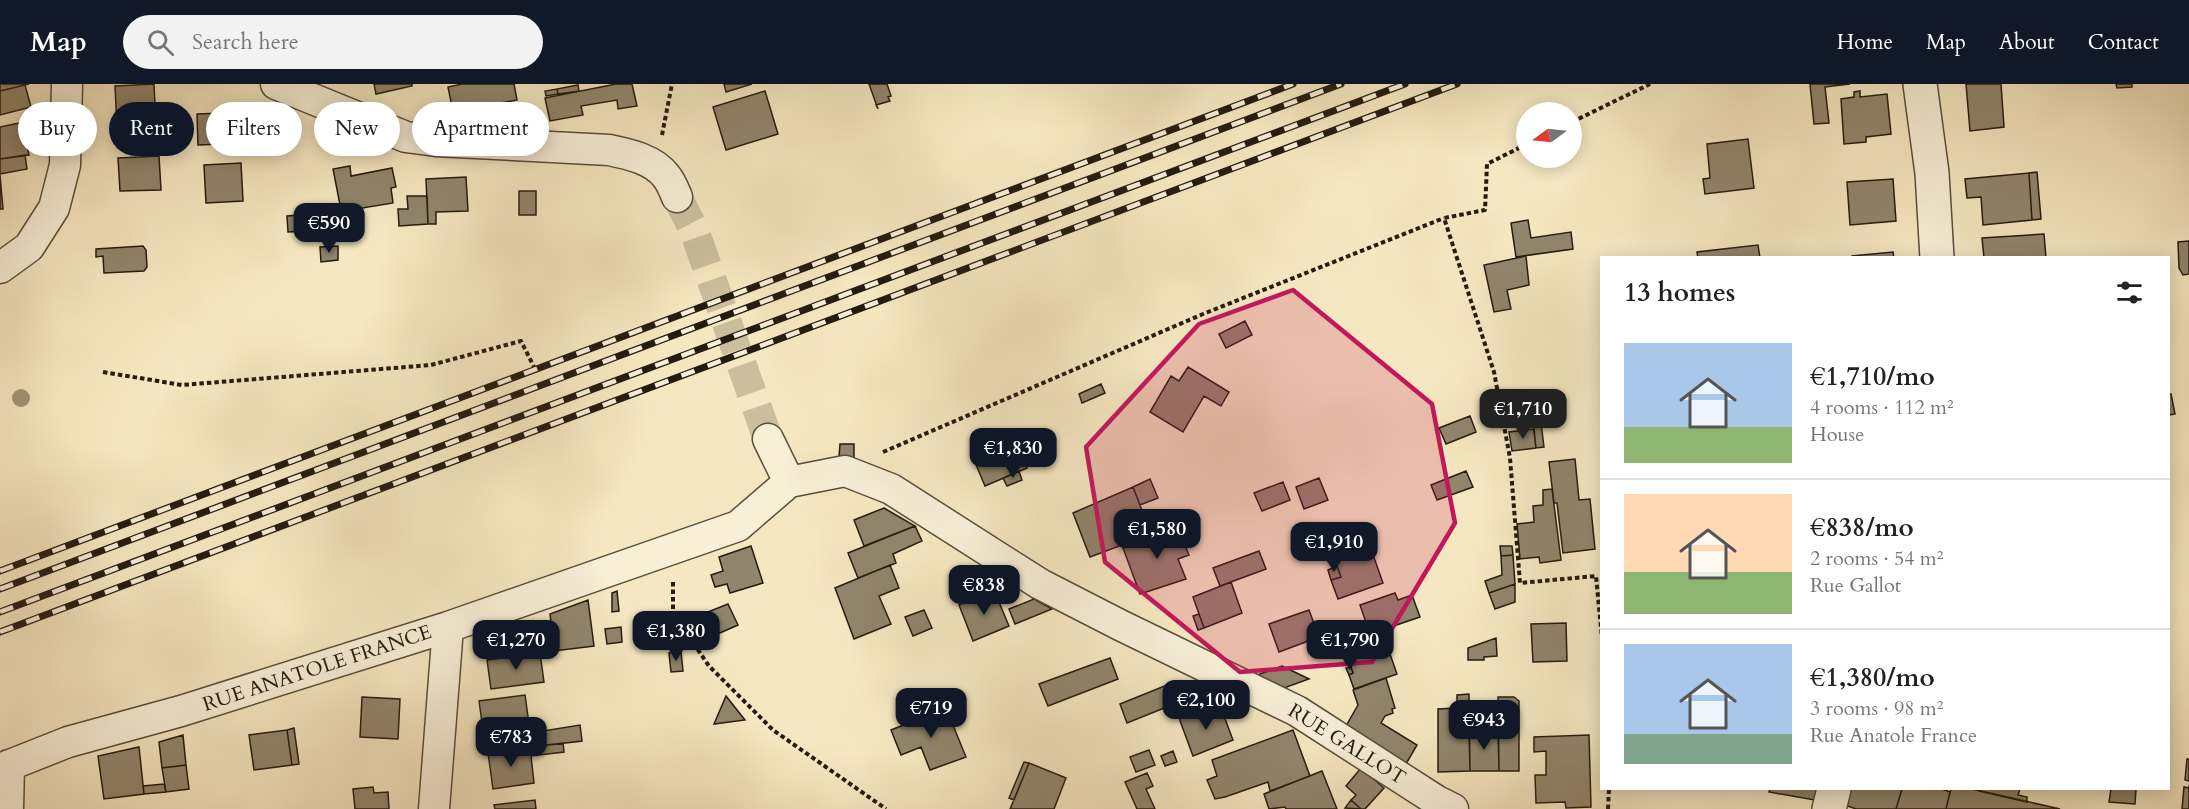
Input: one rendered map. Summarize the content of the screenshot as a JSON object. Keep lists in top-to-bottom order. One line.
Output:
{"streets":{"street":["RUE ANATOLE FRANCE","RUE GALLOT"]},"crossings":[["RUE ANATOLE FRANCE","RUE GALLOT"]],"north":"left","page":{"header":"Map","search":"Search here","nav":["Home","Map","About","Contact"],"chip":["Buy","Rent","Filters","New","Apartment"],"price":["€590","€1,710","€1,830","€1,580","€1,910","€838","€1,380","€1,270","€1,790","€2,100","€719","€943","€783"],"heading":"13 homes","list":[{"name":"€1,710/mo","note":"4 rooms · 112 m² · House"},{"name":"€838/mo","note":"2 rooms · 54 m² · Rue Gallot"},{"name":"€1,380/mo","note":"3 rooms · 98 m² · Rue Anatole France"}]}}
